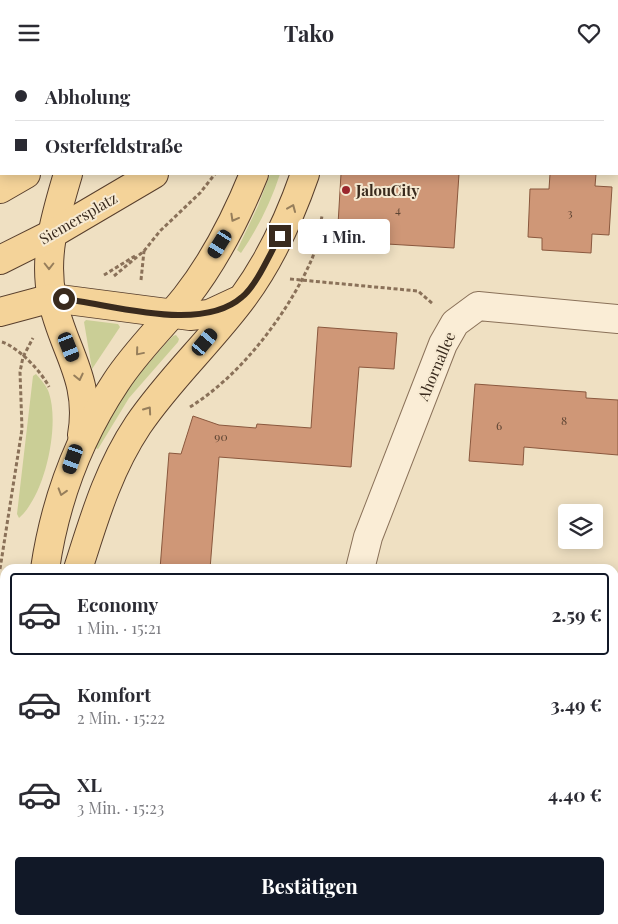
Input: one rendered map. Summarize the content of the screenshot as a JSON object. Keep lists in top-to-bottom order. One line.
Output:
{"streets":{"main road":["Siemersplatz"],"street":["Ahornallee"]},"places":["JalouCity"],"house_numbers":["4","3","8","6","90"],"page":{"header":"Tako","banner":["Abholung","Osterfeldstraße"],"bubble":"1 Min.","list":[{"name":"Economy","note":"1 Min. · 15:21","value":"2.59 €"},{"name":"Komfort","note":"2 Min. · 15:22","value":"3.49 €"},{"name":"XL","note":"3 Min. · 15:23","value":"4.40 €"}],"buttons":"Bestätigen"}}
